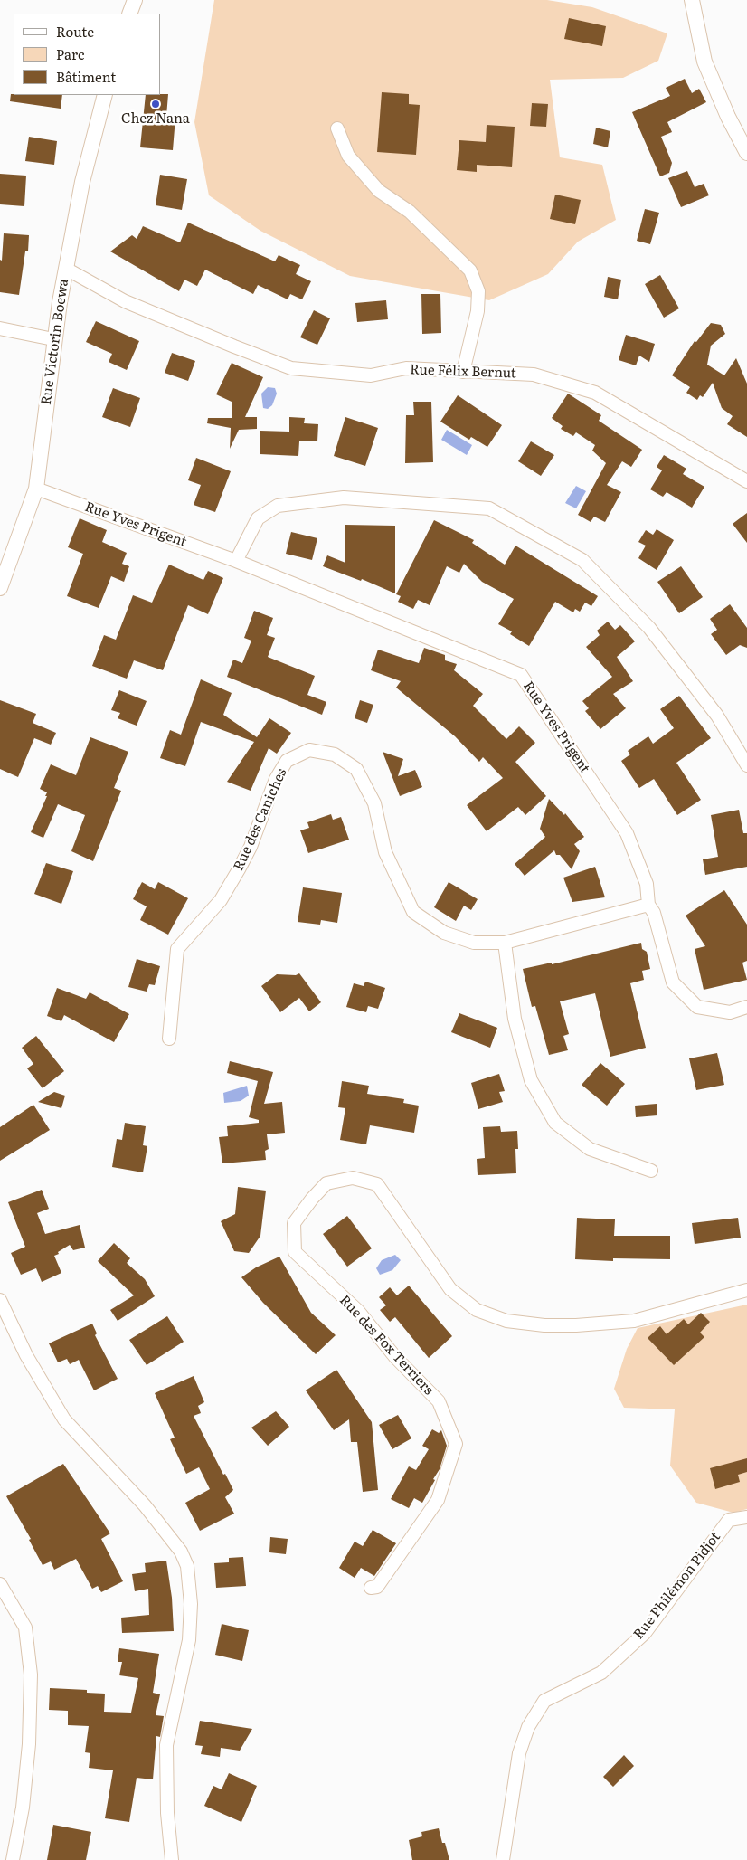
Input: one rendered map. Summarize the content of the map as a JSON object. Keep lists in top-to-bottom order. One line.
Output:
{"streets":{"street":["Rue Victorin Boewa","Rue Félix Bernut","Rue Yves Prigent","Rue des Caniches","Rue des Fox Terriers","Rue Philémon Pidjot"]},"crossings":[["Rue Victorin Boewa","Rue Félix Bernut"],["Rue Victorin Boewa","Rue Yves Prigent"],["Rue Yves Prigent","Rue des Caniches"]],"places":["Chez Nana"],"legend":["Route","Parc","Bâtiment"]}
